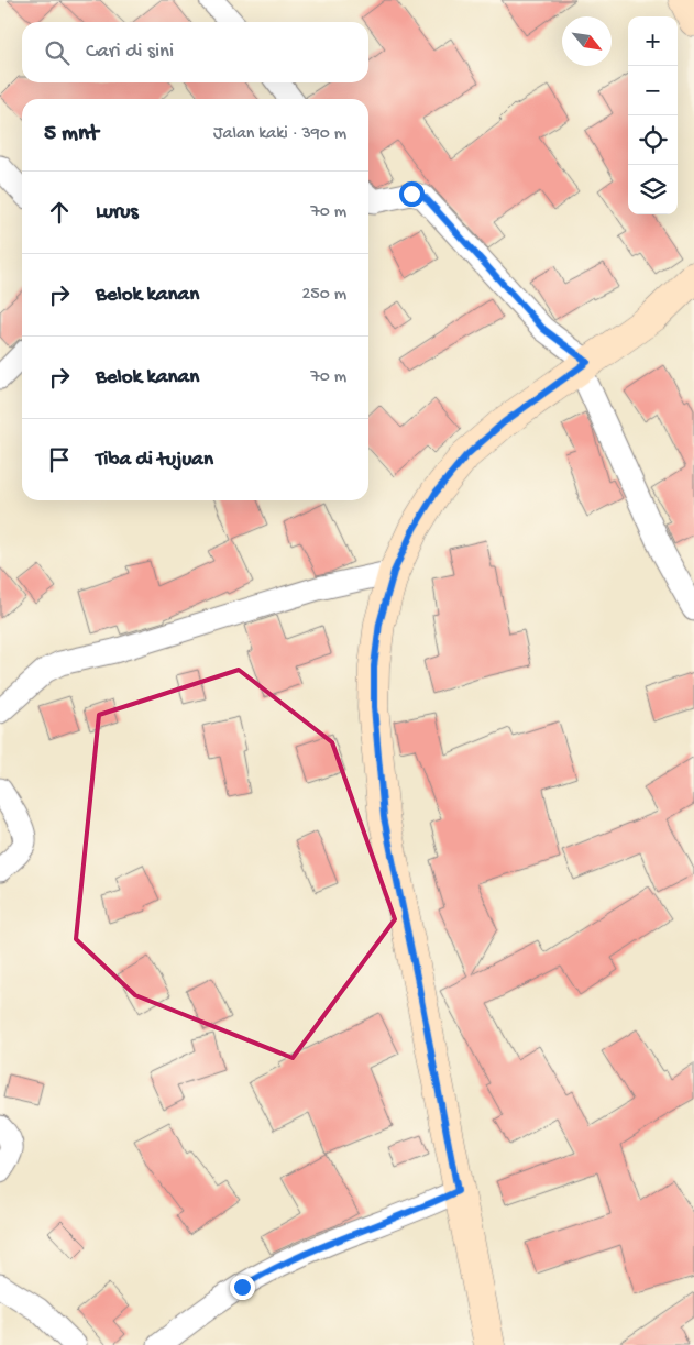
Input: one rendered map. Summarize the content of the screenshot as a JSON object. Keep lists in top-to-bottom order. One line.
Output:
{"north":"bottom right","page":{"map_buttons":["+","−"],"search":"Cari di sini","heading":["5 mnt","Jalan kaki · 390 m"],"list":[["Lurus","70 m"],["Belok kanan","250 m"],["Belok kanan","70 m"],"Tiba di tujuan"]}}
